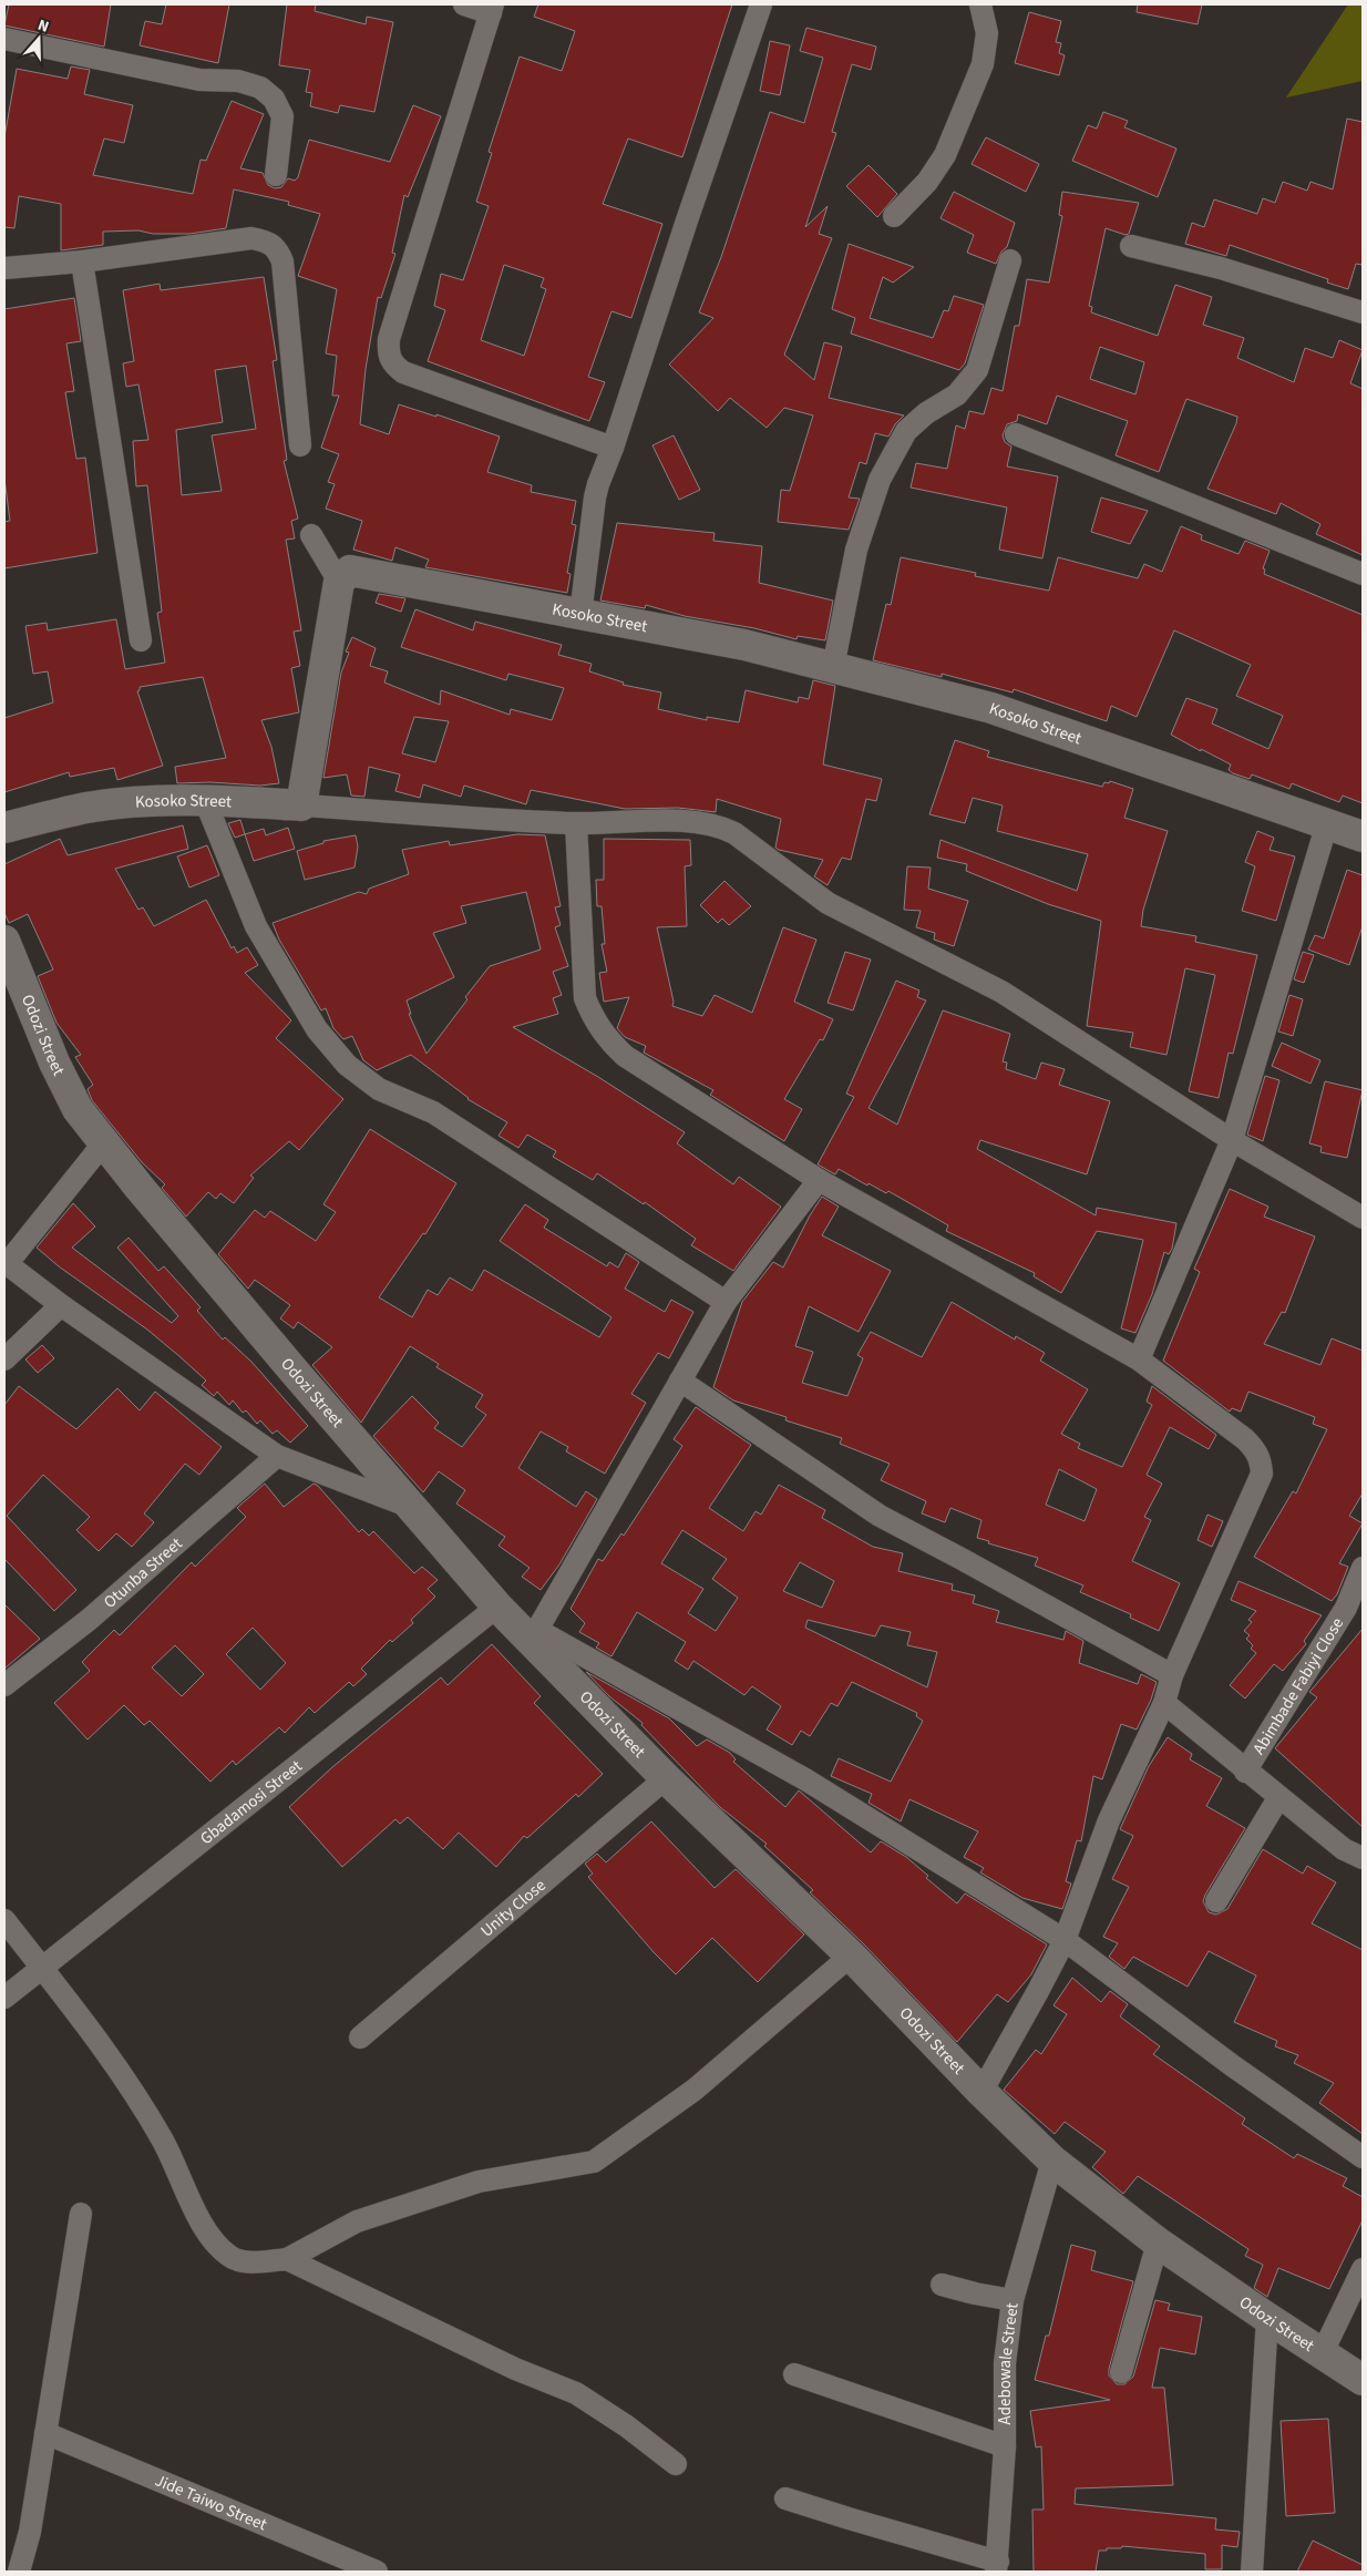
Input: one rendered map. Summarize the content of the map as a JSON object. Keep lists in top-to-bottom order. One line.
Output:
{"streets":{"main road":["Kosoko Street","Odozi Street"],"street":["Otunba Street","Abimbade Fabiyi Close","Gbadamosi Street","Unity Close","Adebowale Street","Jide Taiwo Street"]},"crossings":[["Odozi Street","Gbadamosi Street"],["Odozi Street","Unity Close"],["Odozi Street","Adebowale Street"]],"north":"top"}
